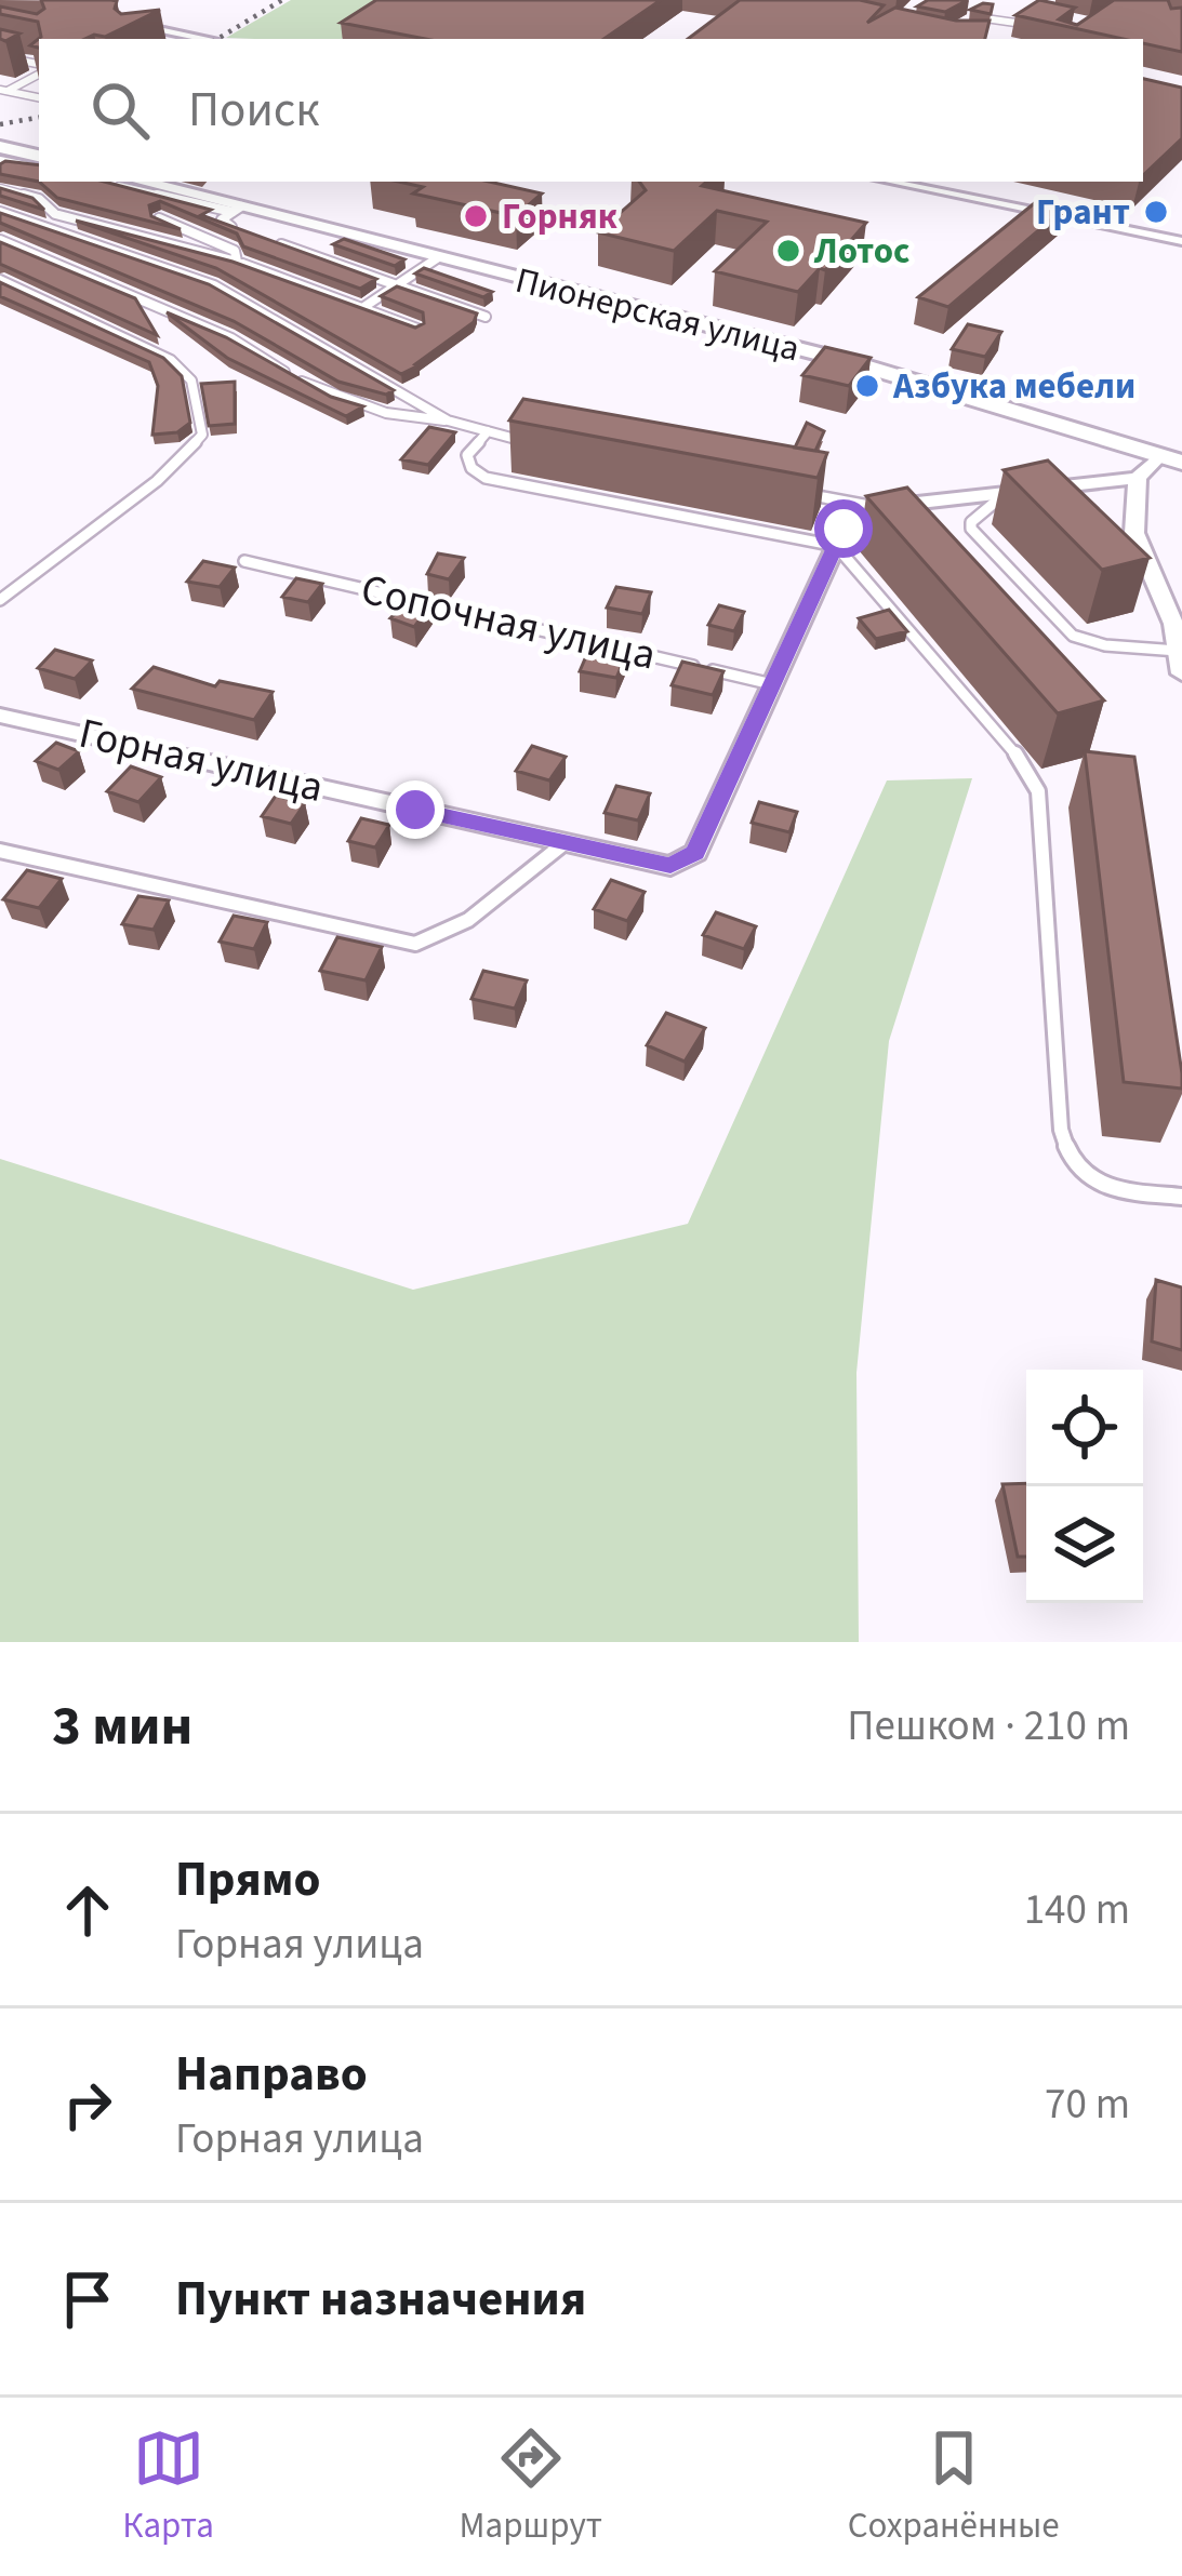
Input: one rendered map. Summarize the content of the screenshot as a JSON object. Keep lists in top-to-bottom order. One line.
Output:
{"streets":{"main road":["Пионерская улица"],"street":["Горная улица"],"lane":["Сопочная улица"]},"crossings":[["Сопочная улица","Горная улица"]],"places":["Грант","Горняк","Лотос","Азбука мебели"],"page":{"search":"Поиск","heading":["3 мин","Пешком · 210 m"],"list":[["Прямо","Горная улица","140 m"],["Направо","Горная улица","70 m"],"Пункт назначения"],"nav":["Карта","Маршрут","Сохранённые"]}}
